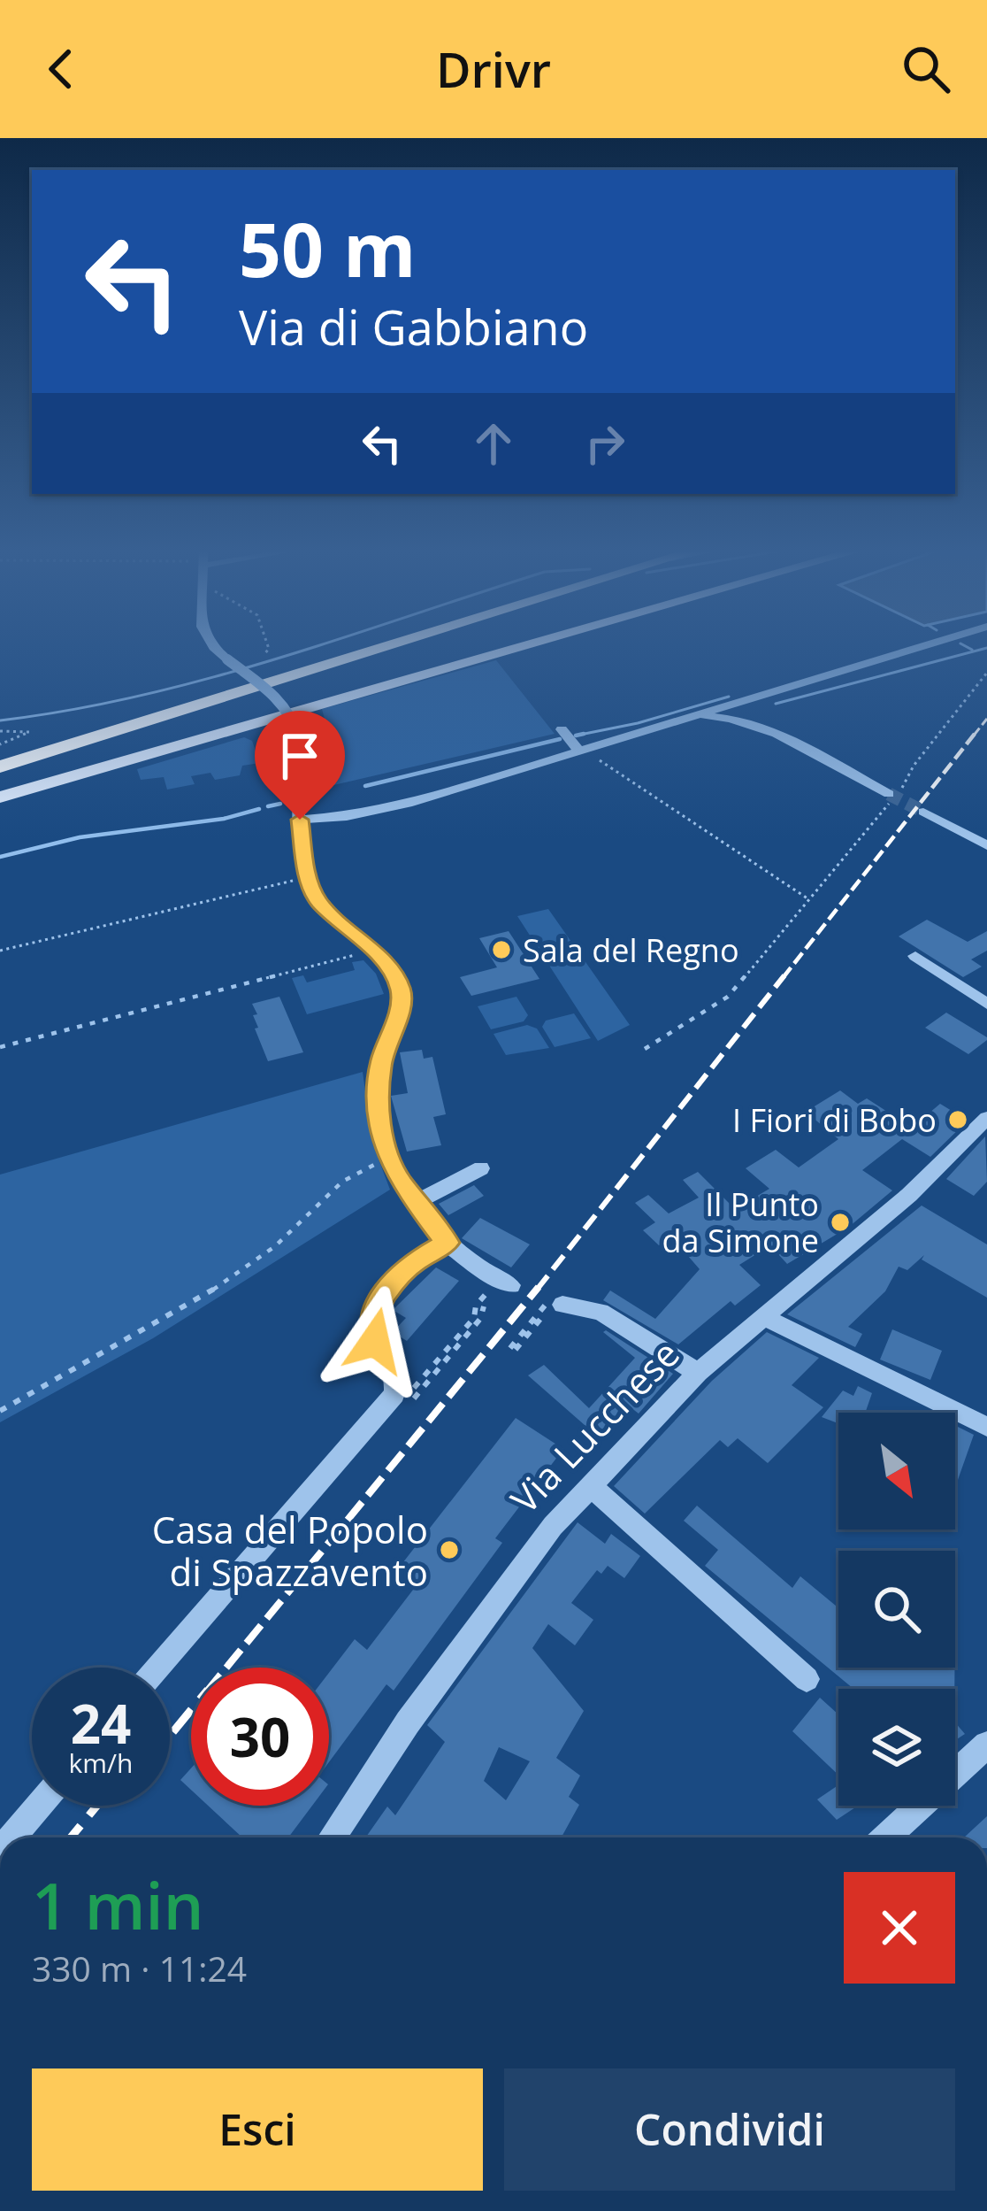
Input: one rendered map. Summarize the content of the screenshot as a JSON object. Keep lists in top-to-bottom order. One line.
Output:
{"streets":{"street":["Via Lucchese"]},"places":["Sala del Regno","I Fiori di Bobo","Il Punto da Simone","Casa del Popolo di Spazzavento"],"north":"bottom right","page":{"header":"Drivr","turn":["50 m","Via di Gabbiano"],"speed":"24 km/h","limit":"30","heading":["1 min","330 m · 11:24"],"buttons":["Esci","Condividi"]}}
